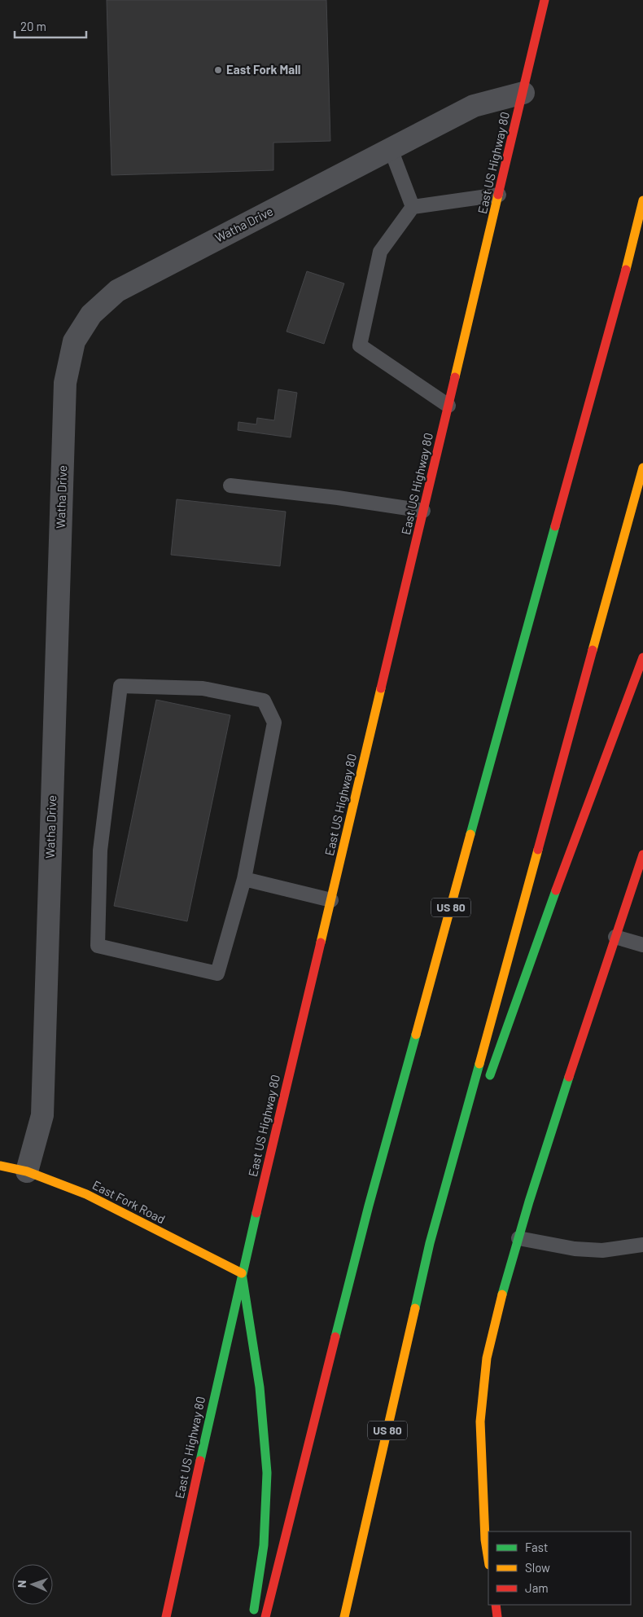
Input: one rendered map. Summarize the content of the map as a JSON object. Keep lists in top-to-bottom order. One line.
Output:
{"streets":{"main road":["East US Highway 80","US 80","East Fork Road"],"street":["Watha Drive"]},"crossings":[["East US Highway 80","Watha Drive"],["East US Highway 80","East Fork Road"],["Watha Drive","East Fork Road"]],"places":["East Fork Mall"],"legend":["Fast","Slow","Jam"],"scale_bar":"20 m","north":"left"}
